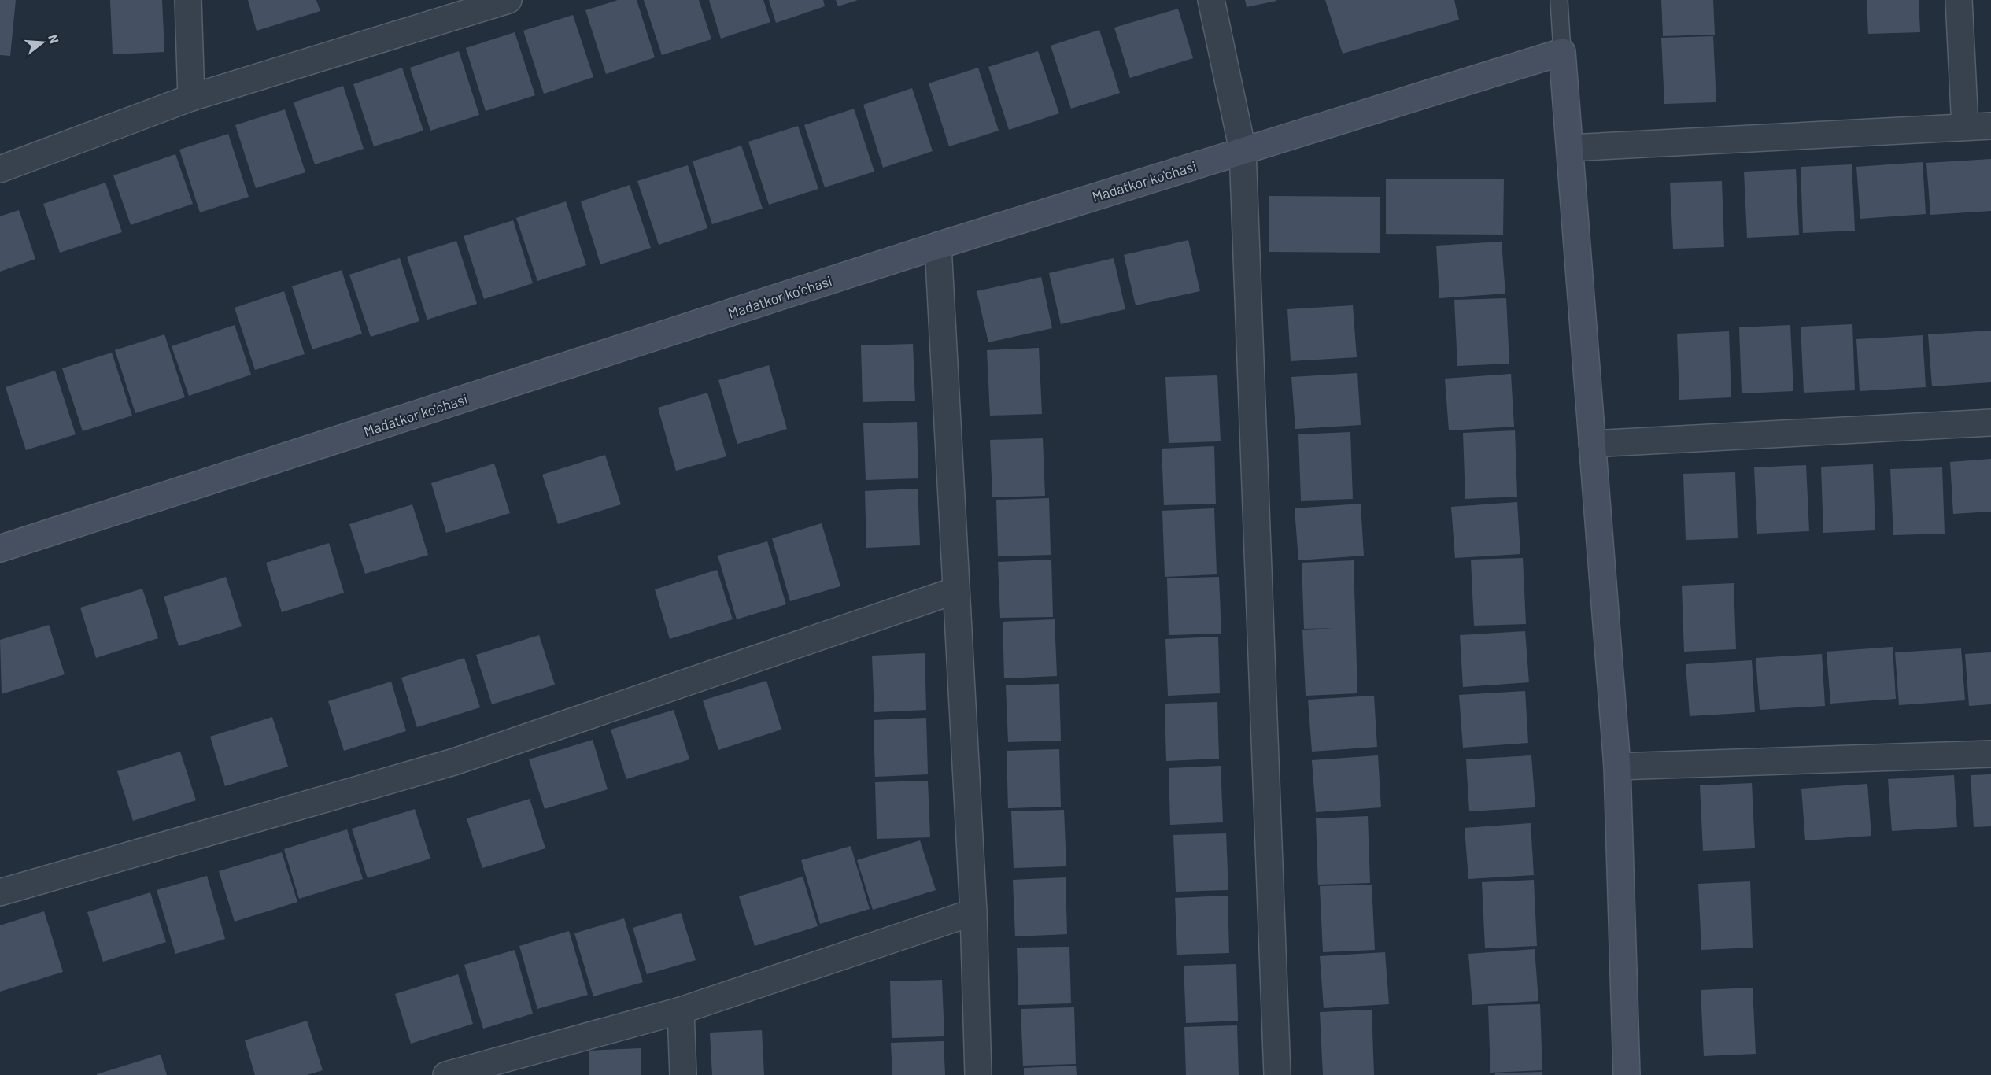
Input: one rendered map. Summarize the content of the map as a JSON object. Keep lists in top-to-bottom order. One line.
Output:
{"streets":{"street":["Madatkor ko'chasi"]},"north":"right"}
